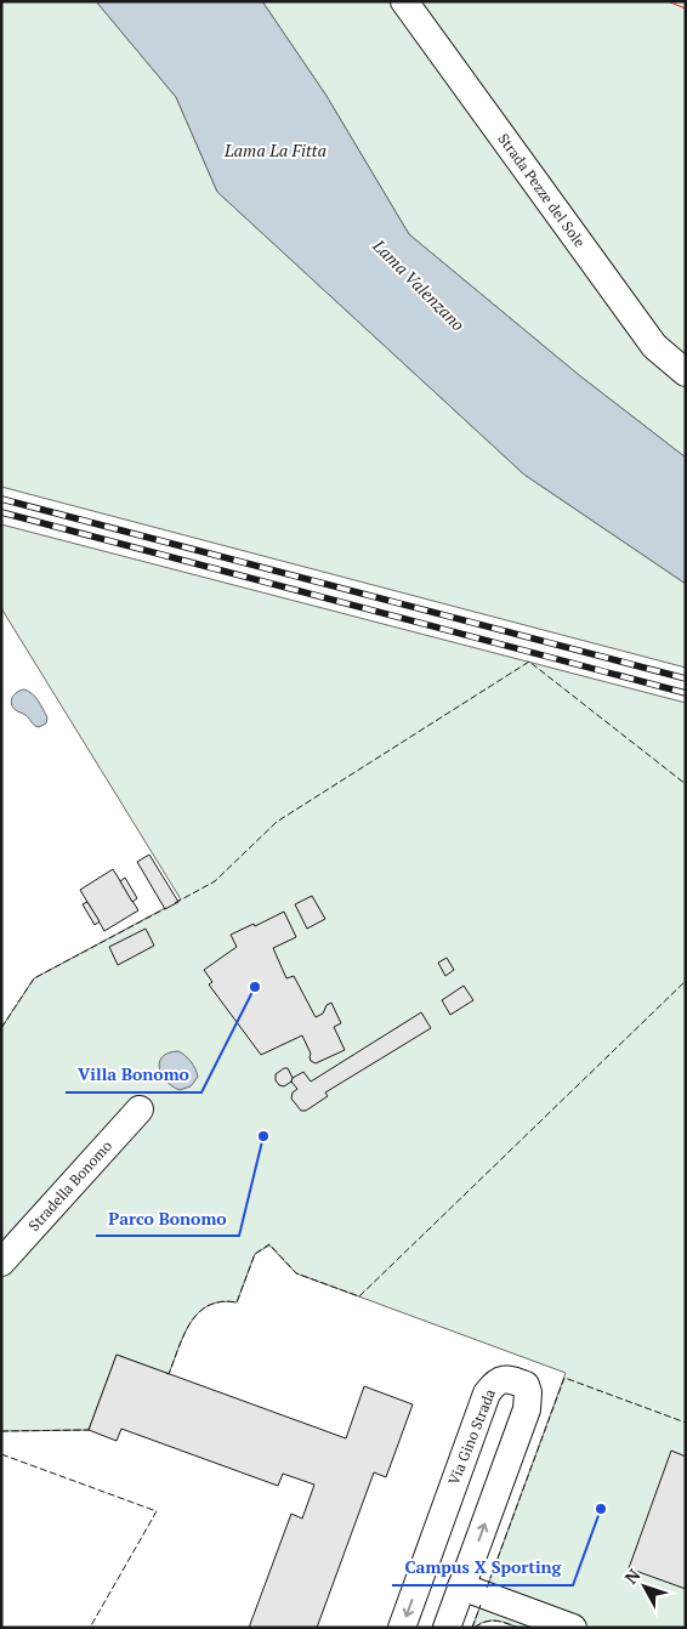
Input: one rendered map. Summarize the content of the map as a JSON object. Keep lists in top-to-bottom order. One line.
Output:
{"streets":{"street":["Strada Pezze del Sole","Stradella Bonomo","Via Gino Strada"]},"water":["Lama La Fitta","Lama Valenzano"],"places":["Villa Bonomo","Parco Bonomo","Campus X Sporting"],"north":"top left"}
